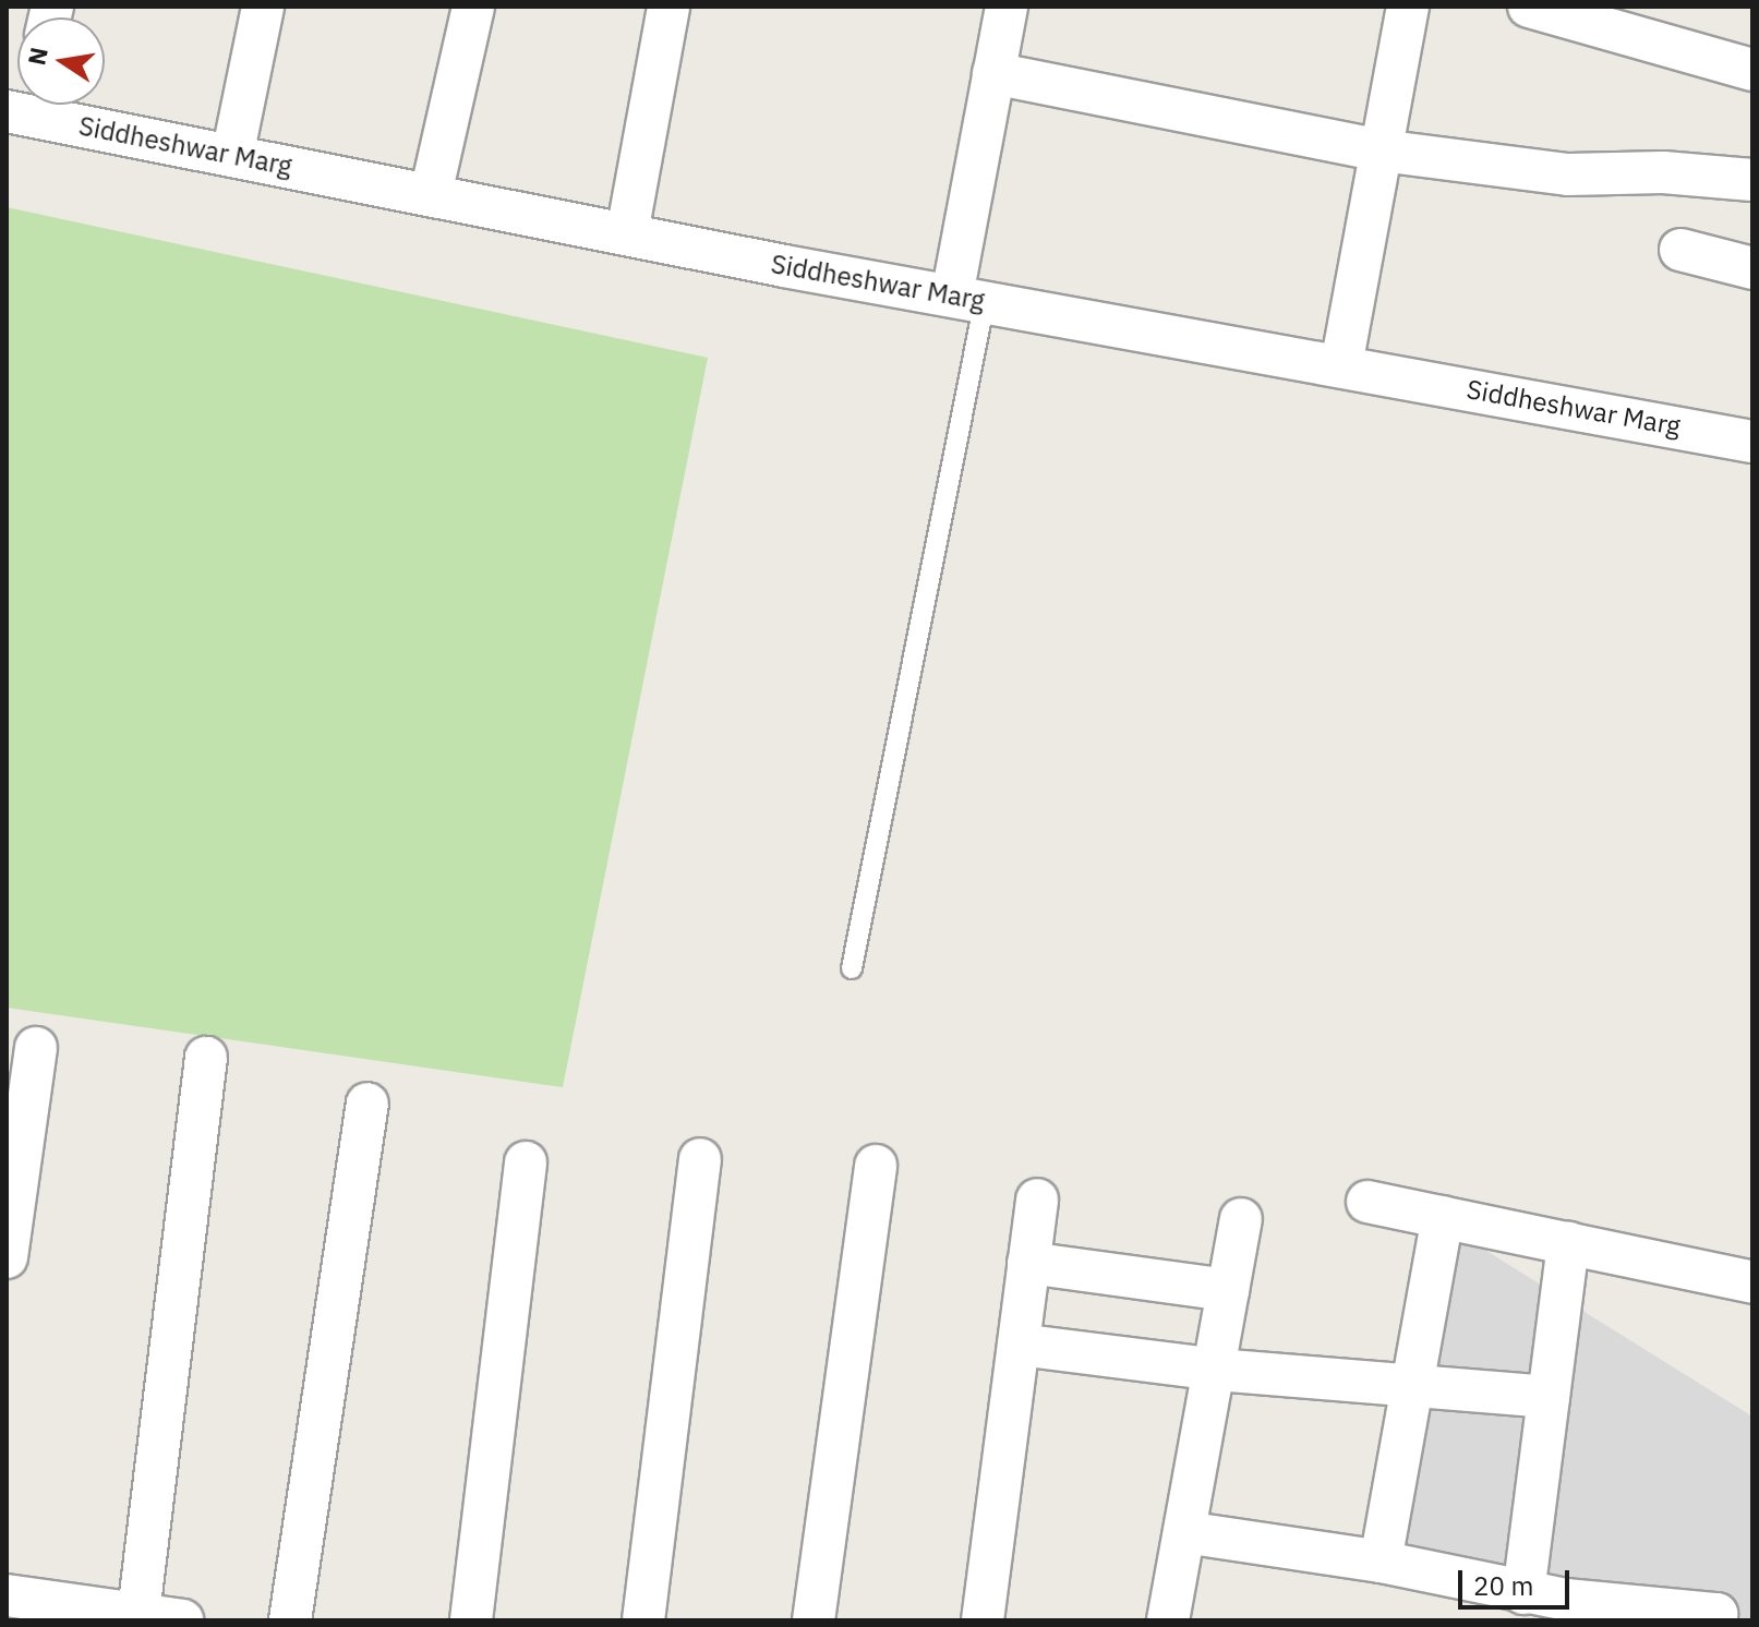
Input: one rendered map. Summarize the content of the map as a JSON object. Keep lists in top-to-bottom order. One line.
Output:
{"streets":{"street":["Siddheshwar Marg"]},"scale_bar":"20 m","north":"left"}
